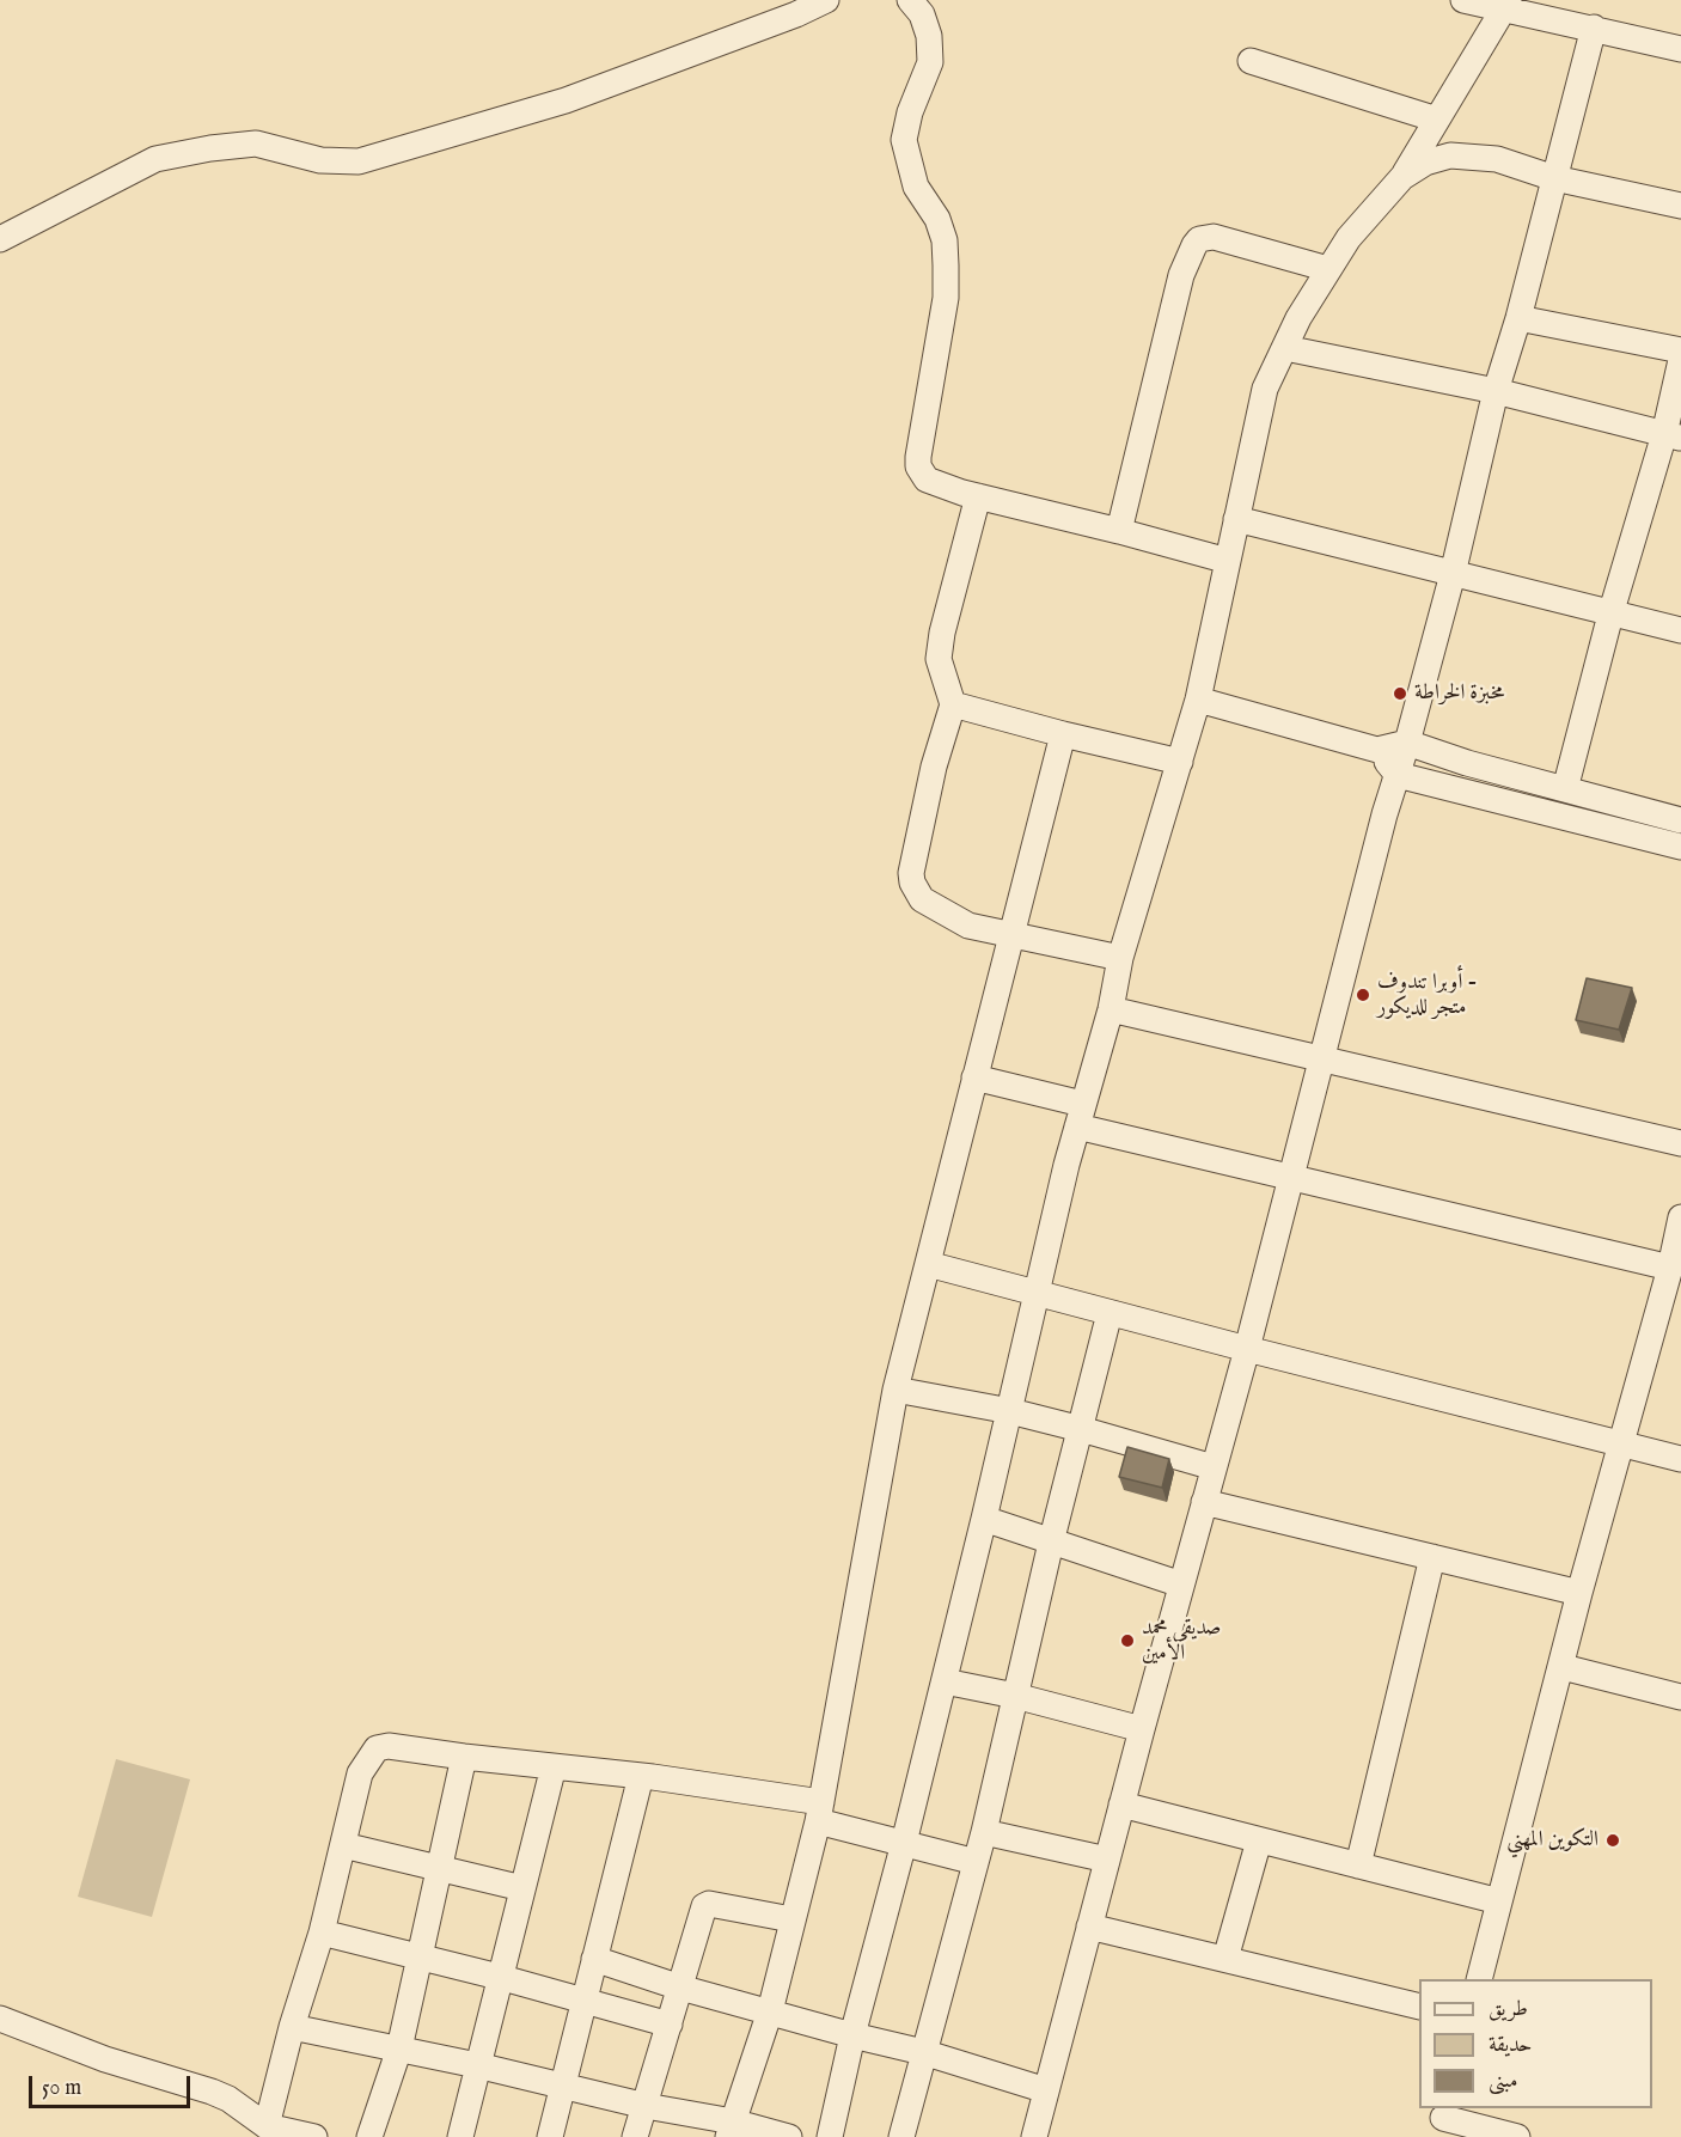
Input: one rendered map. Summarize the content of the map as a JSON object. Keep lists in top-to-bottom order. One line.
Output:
{"places":["مخبزة الخراطة","أوبرا تندوف - متجر للديكور","صديقي محمد الأمين","التكوين المهني"],"legend":["طريق","حديقة","مبنى"],"scale_bar":"50 m"}
